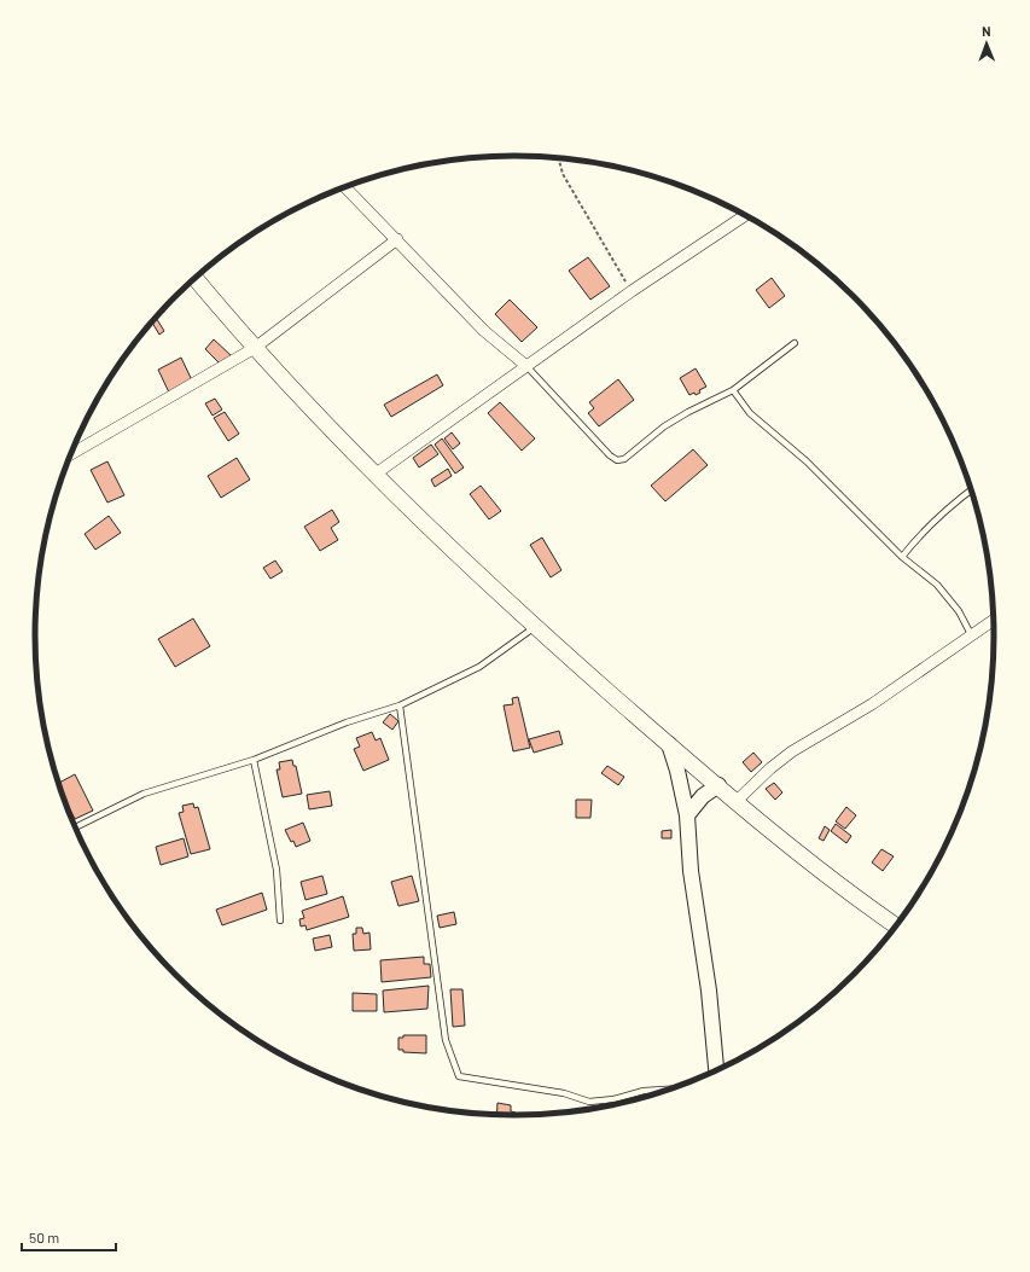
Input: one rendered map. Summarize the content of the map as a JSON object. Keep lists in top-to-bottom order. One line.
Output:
{"scale_bar":"50 m","north":"top"}
